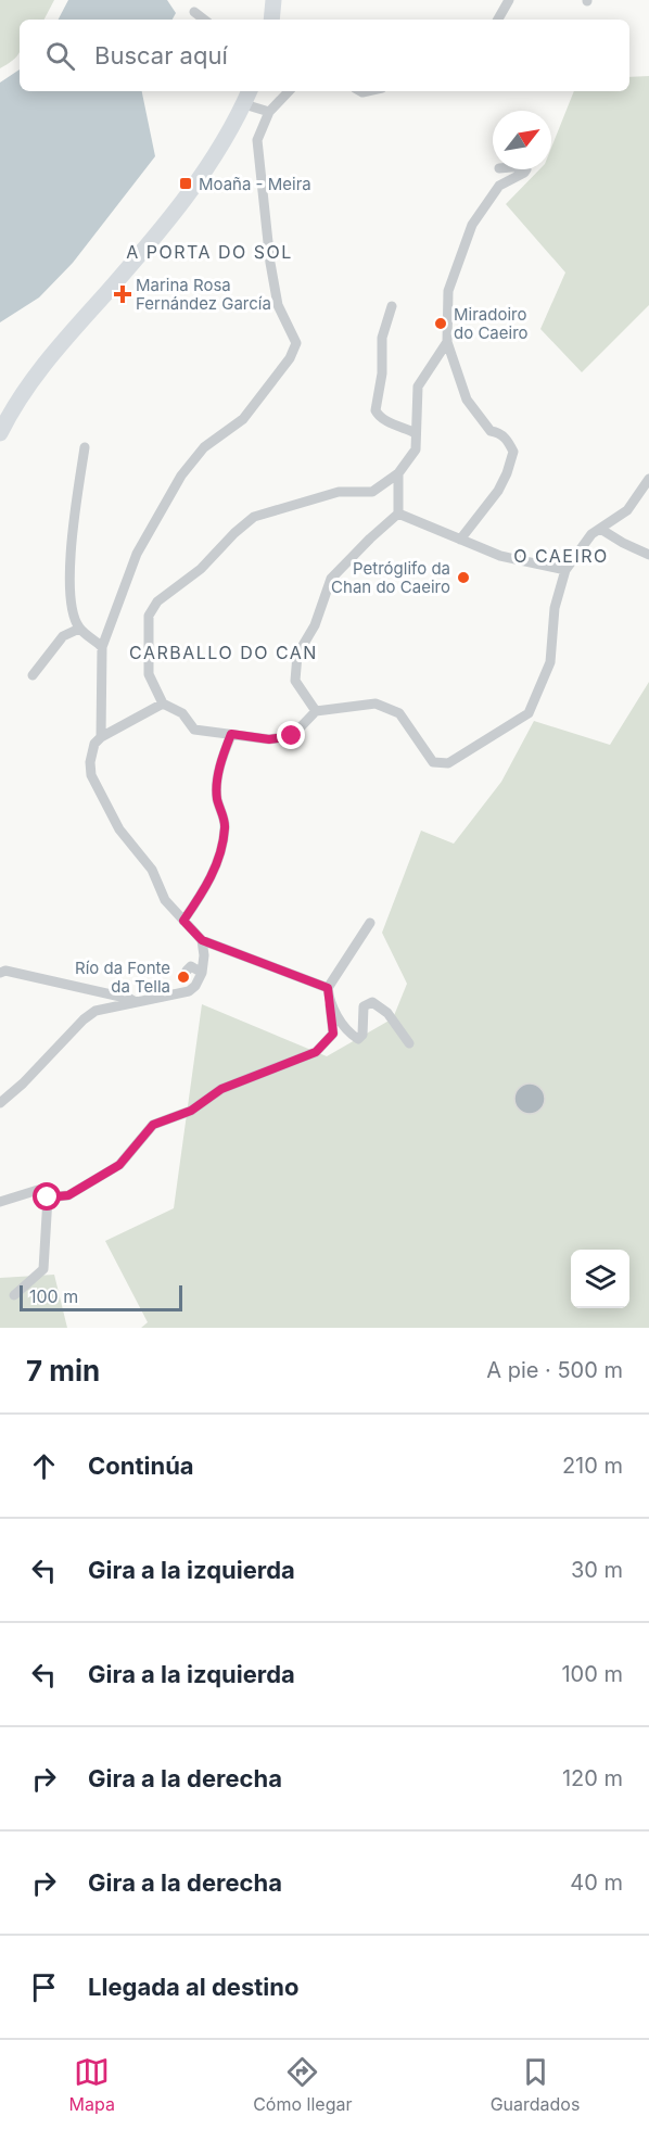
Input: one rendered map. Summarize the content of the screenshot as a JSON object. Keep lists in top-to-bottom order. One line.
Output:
{"districts":["A PORTA DO SOL","O CAEIRO","CARBALLO DO CAN"],"places":{"transit":["Moaña - Meira"],"health":["Marina Rosa Fernández García"],"other":["Miradoiro do Caeiro","Petróglifo da Chan do Caeiro","Río da Fonte da Tella"]},"scale_bar":"100 m","north":"top right","page":{"search":"Buscar aquí","scale":"100 m","heading":["7 min","A pie · 500 m"],"list":[["Continúa","210 m"],["Gira a la izquierda","30 m"],["Gira a la izquierda","100 m"],["Gira a la derecha","120 m"],["Gira a la derecha","40 m"],"Llegada al destino"],"nav":["Mapa","Cómo llegar","Guardados"]}}
